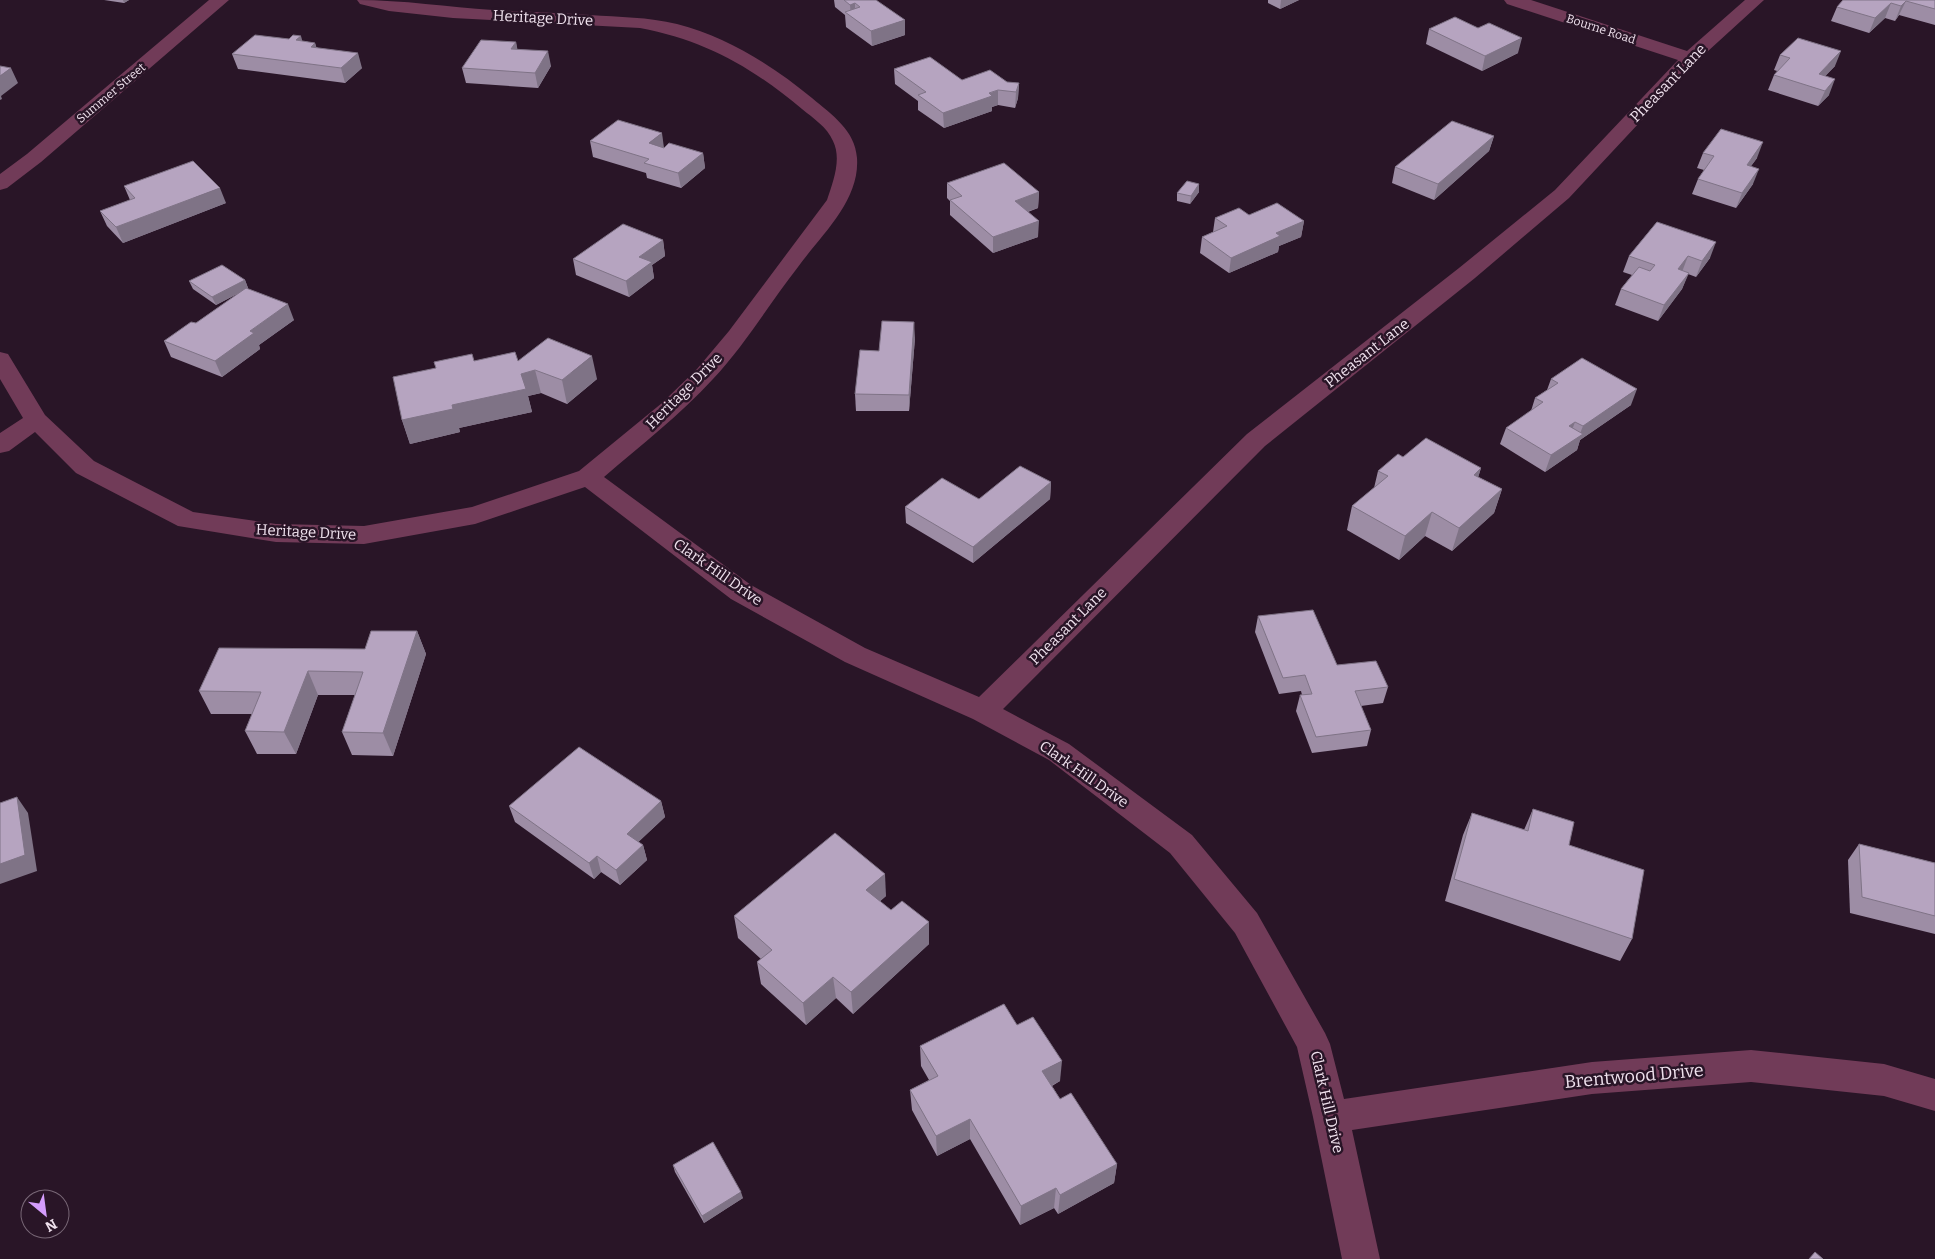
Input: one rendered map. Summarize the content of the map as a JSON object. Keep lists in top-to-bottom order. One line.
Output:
{"streets":{"street":["Heritage Drive","Bourne Road","Pheasant Lane","Summer Street","Clark Hill Drive","Brentwood Drive"]},"crossings":[["Heritage Drive","Clark Hill Drive"],["Bourne Road","Pheasant Lane"],["Pheasant Lane","Clark Hill Drive"],["Clark Hill Drive","Brentwood Drive"]],"north":"bottom right"}
